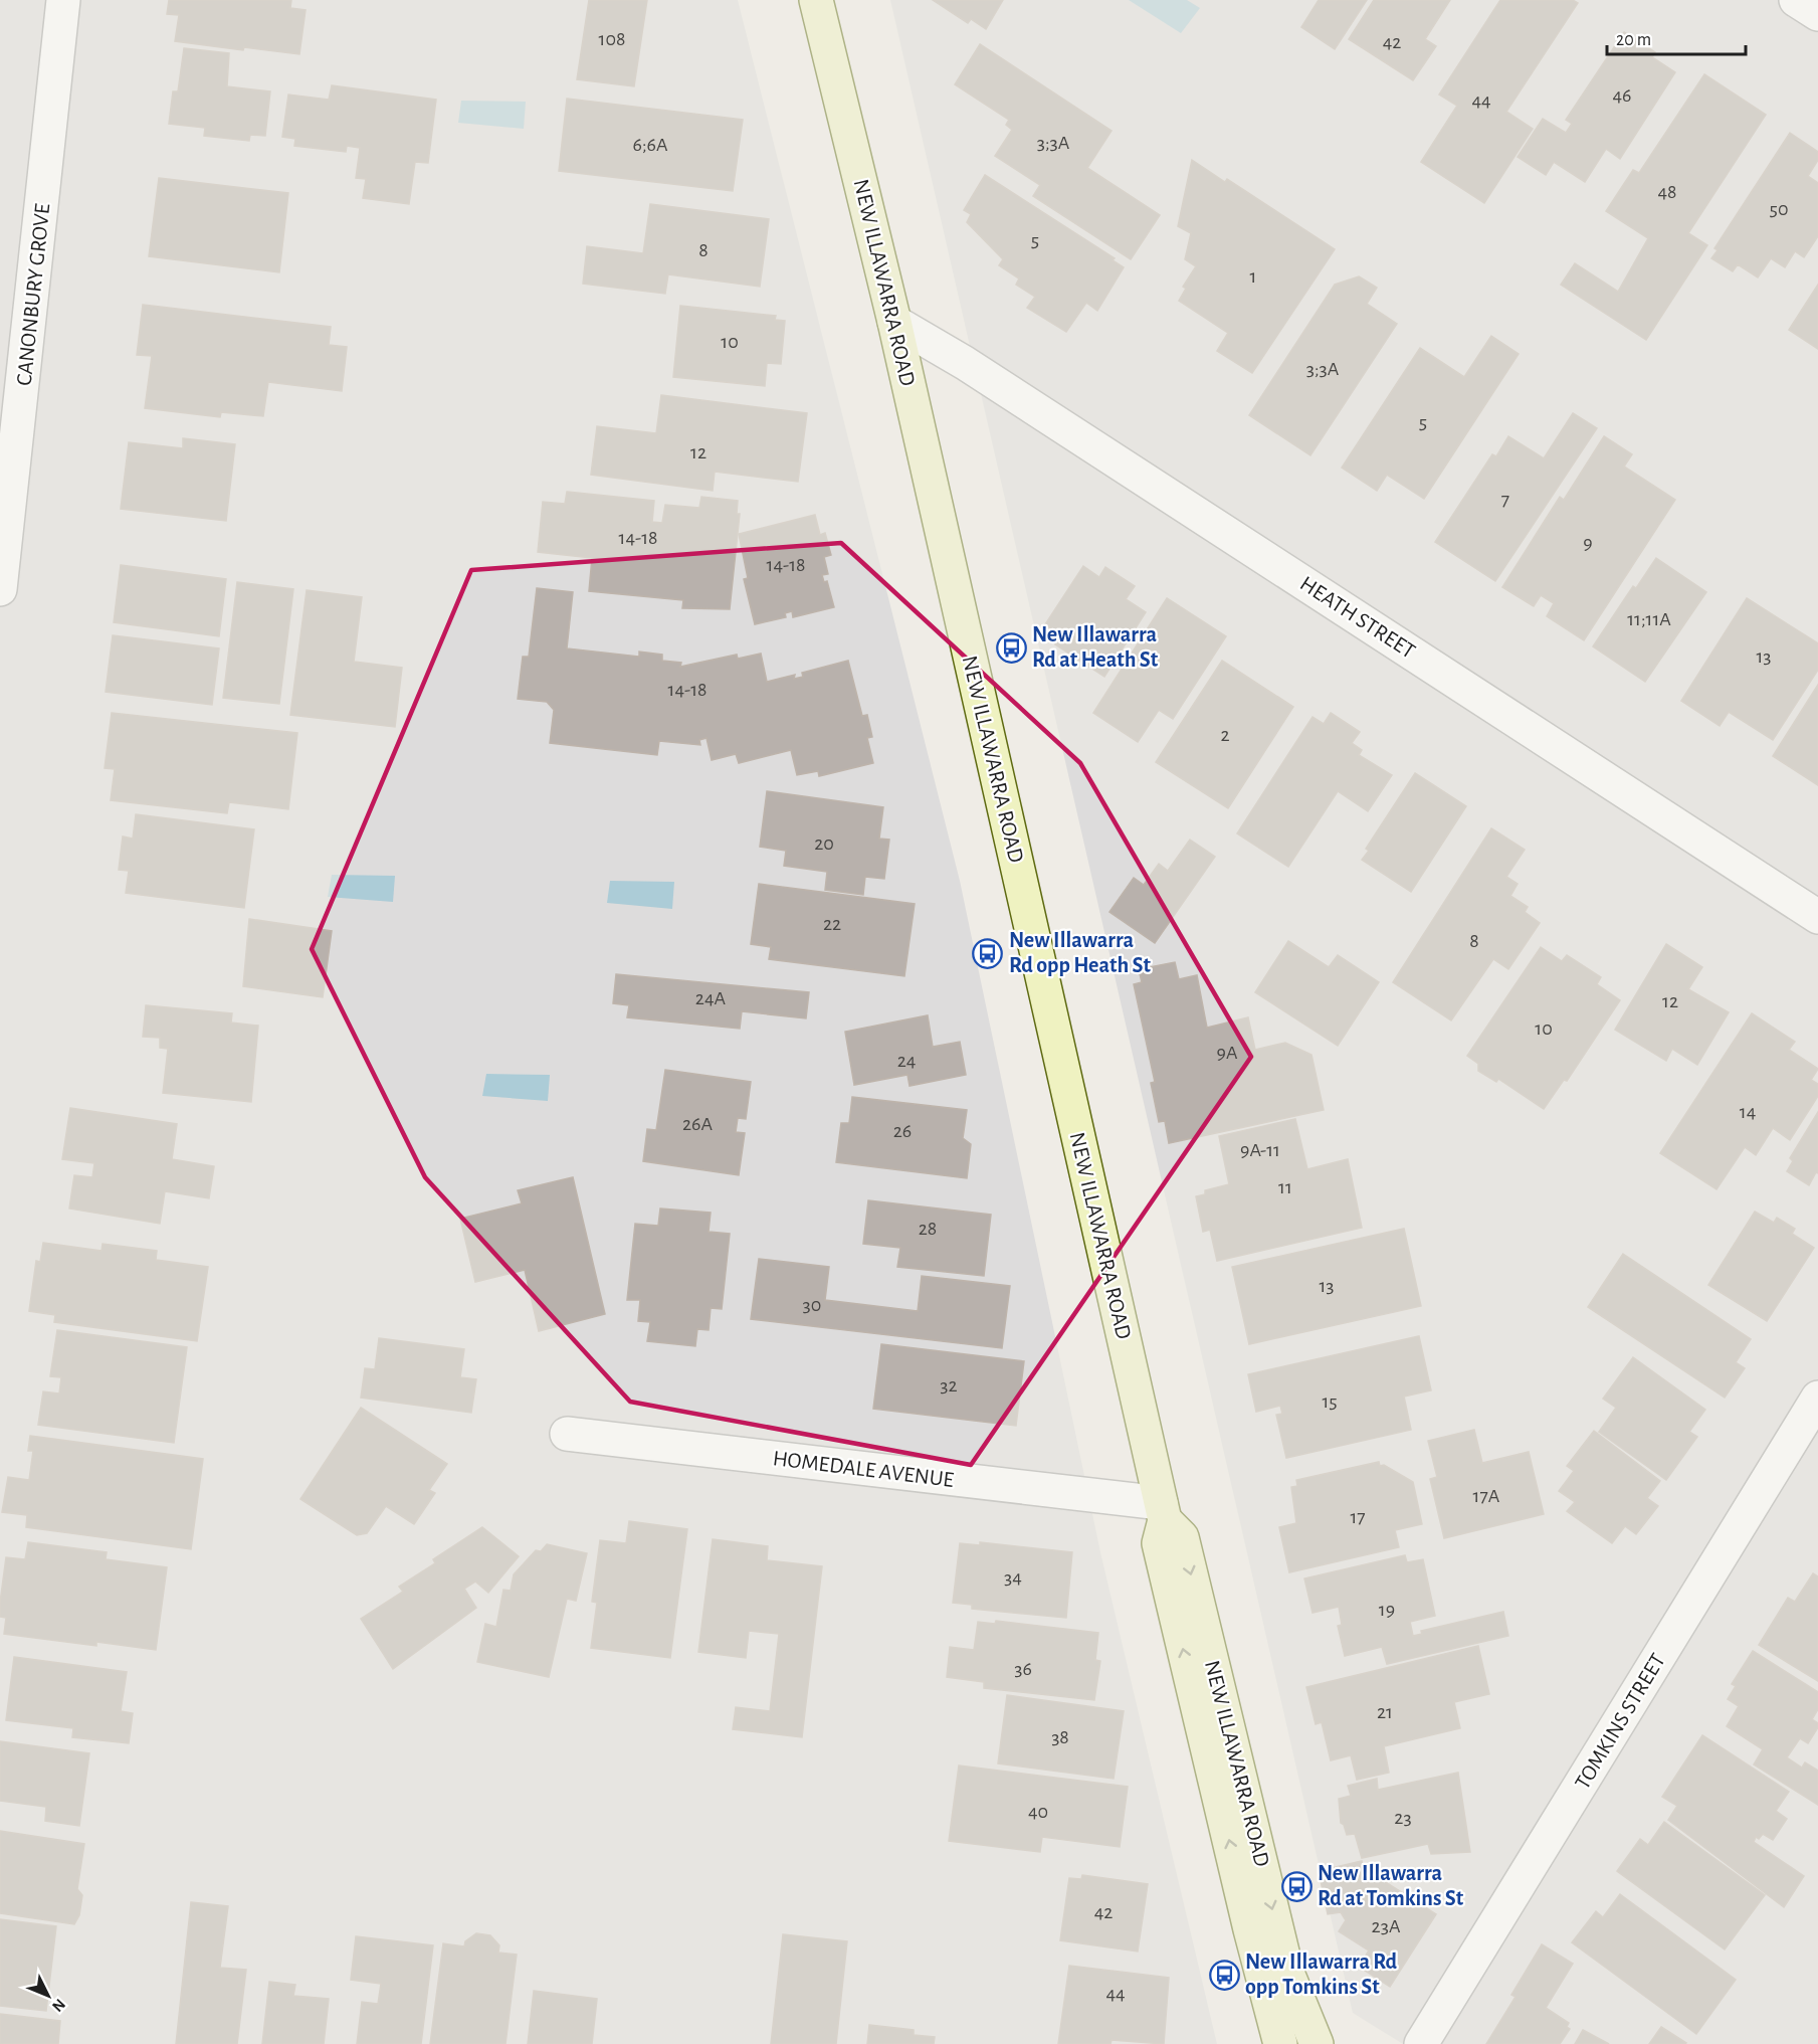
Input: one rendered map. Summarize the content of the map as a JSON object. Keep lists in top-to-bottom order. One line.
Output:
{"streets":{"main road":["NEW ILLAWARRA ROAD"],"street":["CANONBURY GROVE","HEATH STREET","HOMEDALE AVENUE","TOMKINS STREET"]},"crossings":[["NEW ILLAWARRA ROAD","HEATH STREET"],["NEW ILLAWARRA ROAD","HOMEDALE AVENUE"]],"places":{"bus stop":["New Illawarra Rd at Heath St","New Illawarra Rd opp Heath St","New Illawarra Rd at Tomkins St","New Illawarra Rd opp Tomkins St"]},"house_numbers":["108","42","46","44","3;3A","6;6A","48","50","5","8","1","10","3;3A","5","12","7","14-18","9","14-18","11;11A","13","14-18","2","20","22","8","24A","12","10","9A","24","14","26A","26","9A-11","11","28","13","30","32","15","17A","17","34","19","36","21","38","40","23","42","23A","44"],"scale_bar":"20 m","north":"bottom right"}
